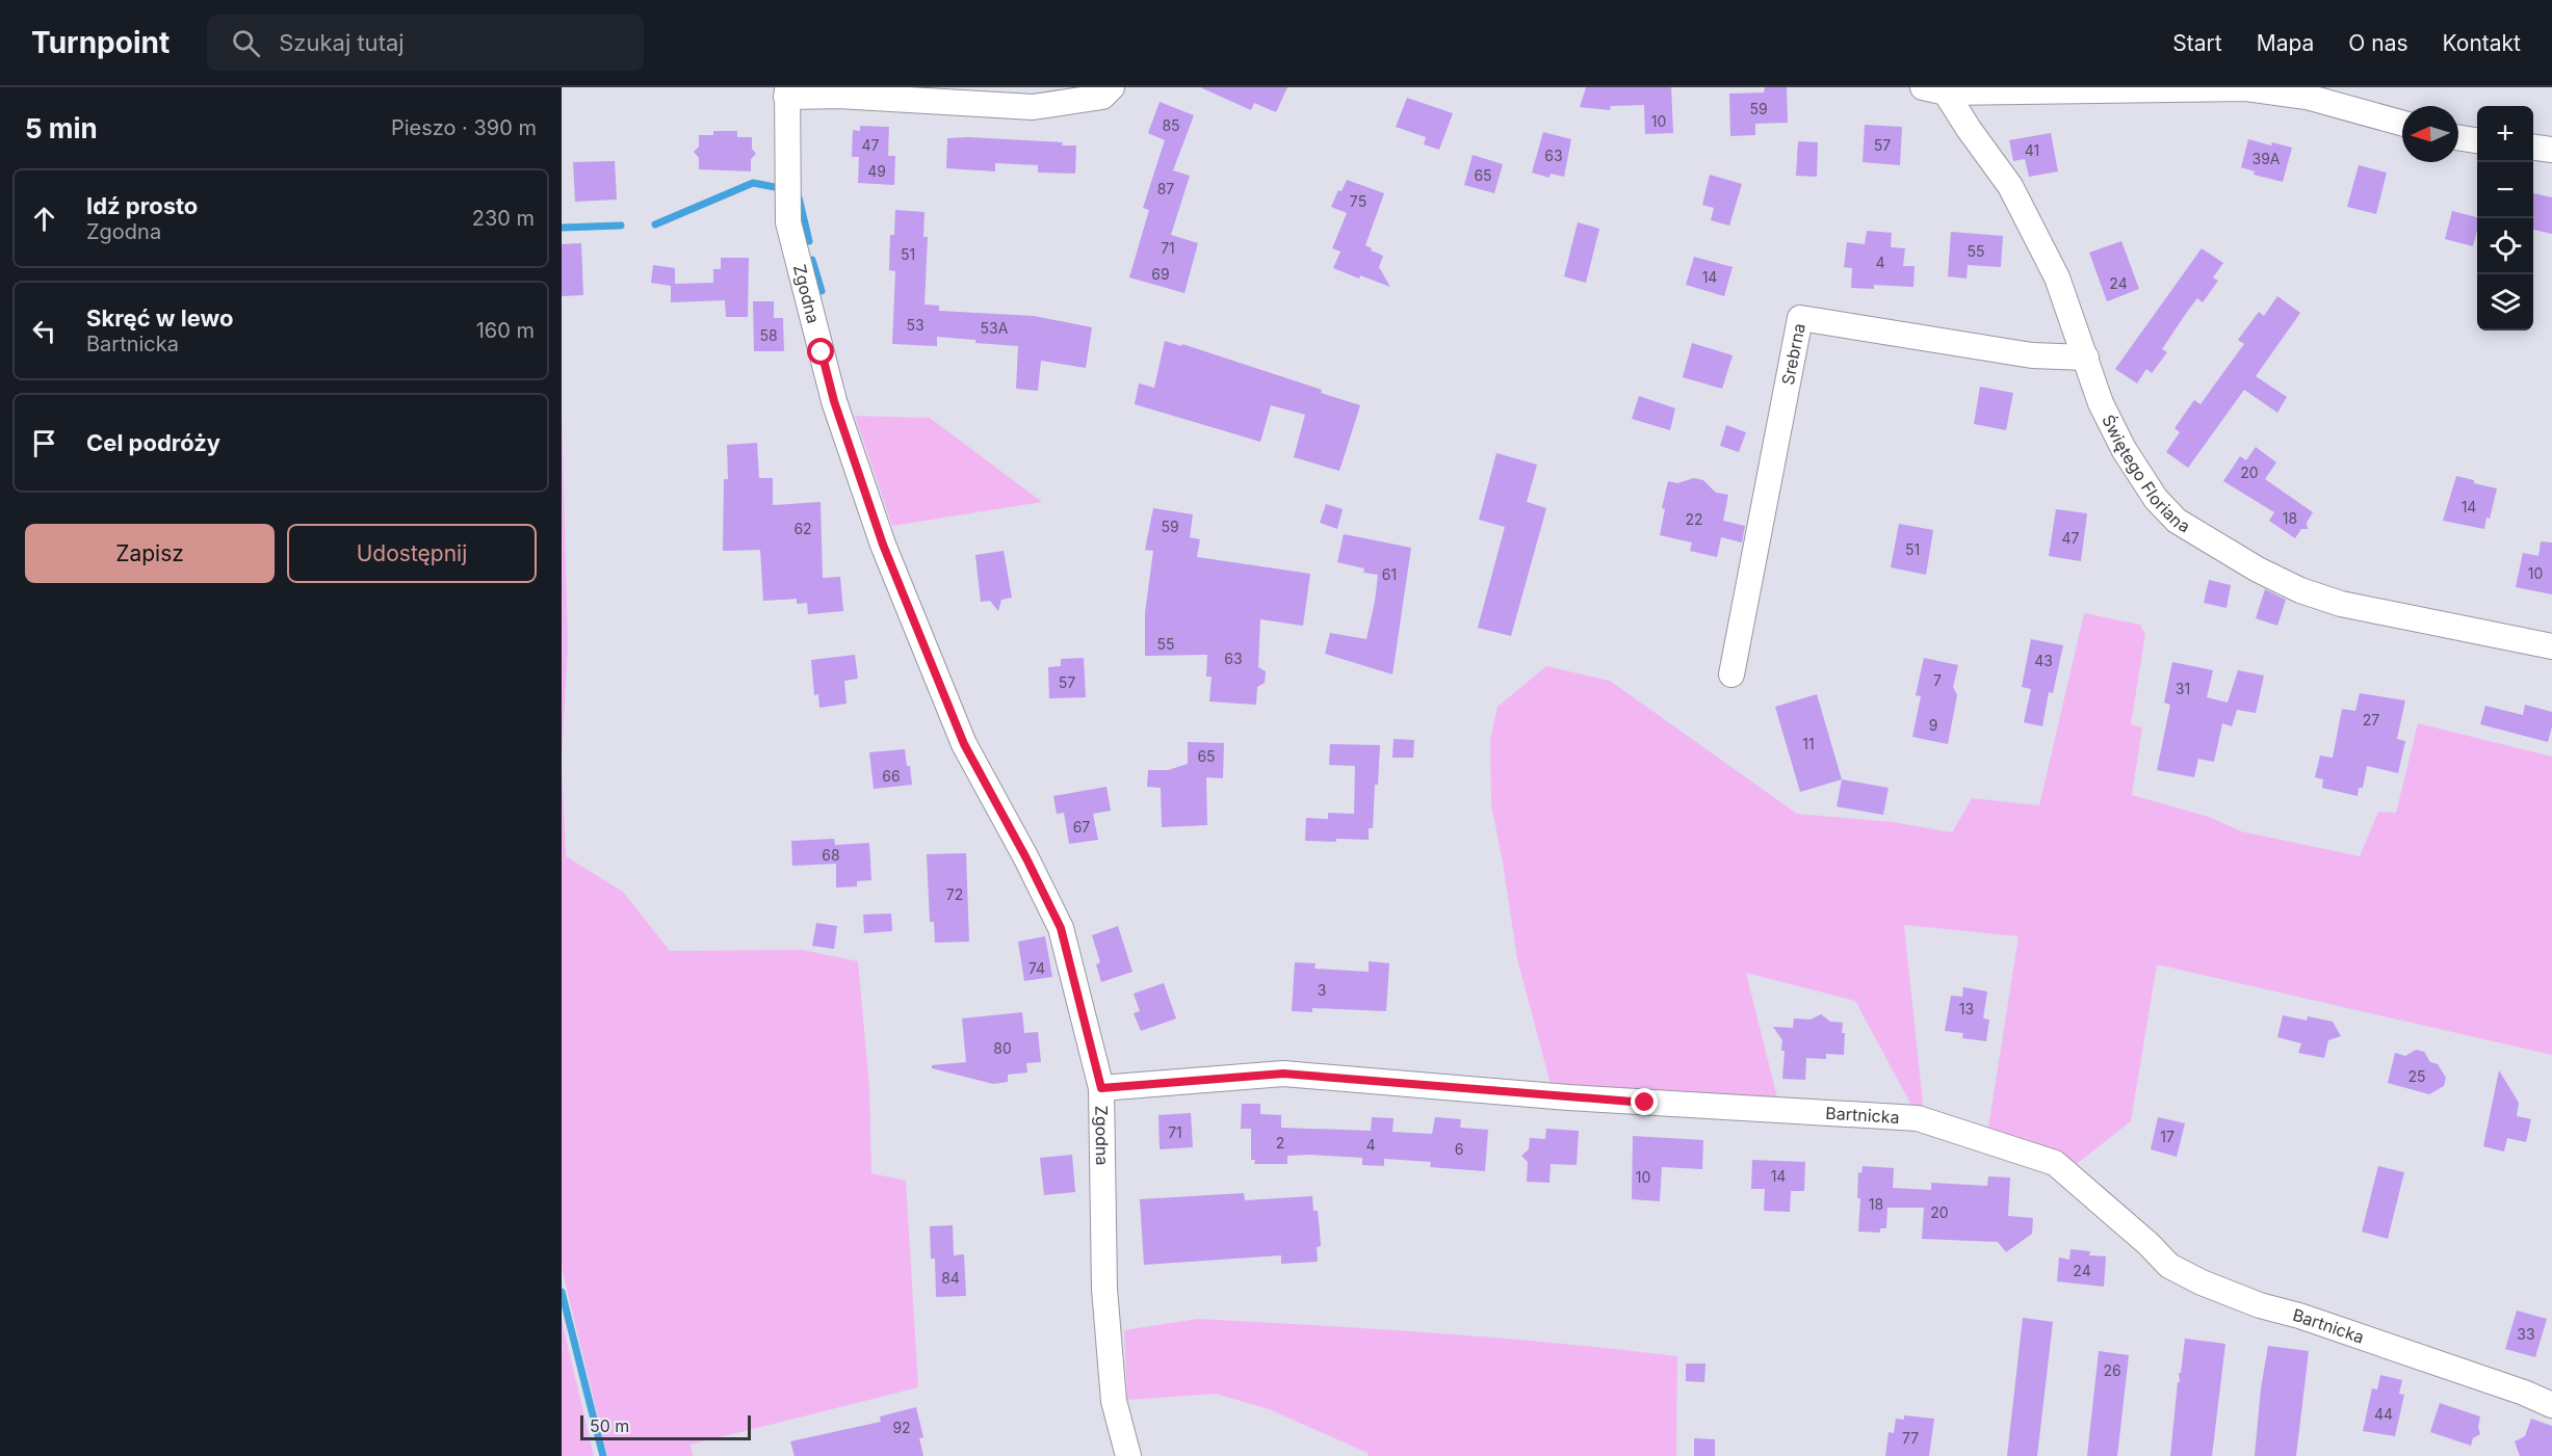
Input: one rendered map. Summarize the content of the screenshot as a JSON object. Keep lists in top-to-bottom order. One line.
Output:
{"streets":{"street":["Zgodna","Srebrna","Świętego Floriana","Bartnicka"]},"crossings":[["Zgodna","Bartnicka"],["Srebrna","Świętego Floriana"]],"house_numbers":["59","10","85","47","57","41","63","39A","49","65","87","75","71","55","51","4","69","14","24","53","53A","58","20","14","18","22","59","62","47","51","10","61","55","63","43","7","57","31","27","9","11","65","66","67","68","72","74","3","13","80","25","71","17","2","4","6","14","10","18","20","24","84","33","26","44","92","77"],"scale_bar":"50 m","north":"left","page":{"header":"Turnpoint","search":"Szukaj tutaj","nav":["Start","Mapa","O nas","Kontakt"],"heading":["5 min","Pieszo · 390 m"],"map_buttons":["+","−"],"list":[["Idź prosto","Zgodna","230 m"],["Skręć w lewo","Bartnicka","160 m"],"Cel podróży"],"buttons":["Zapisz","Udostępnij"],"scale":"50 m"}}
